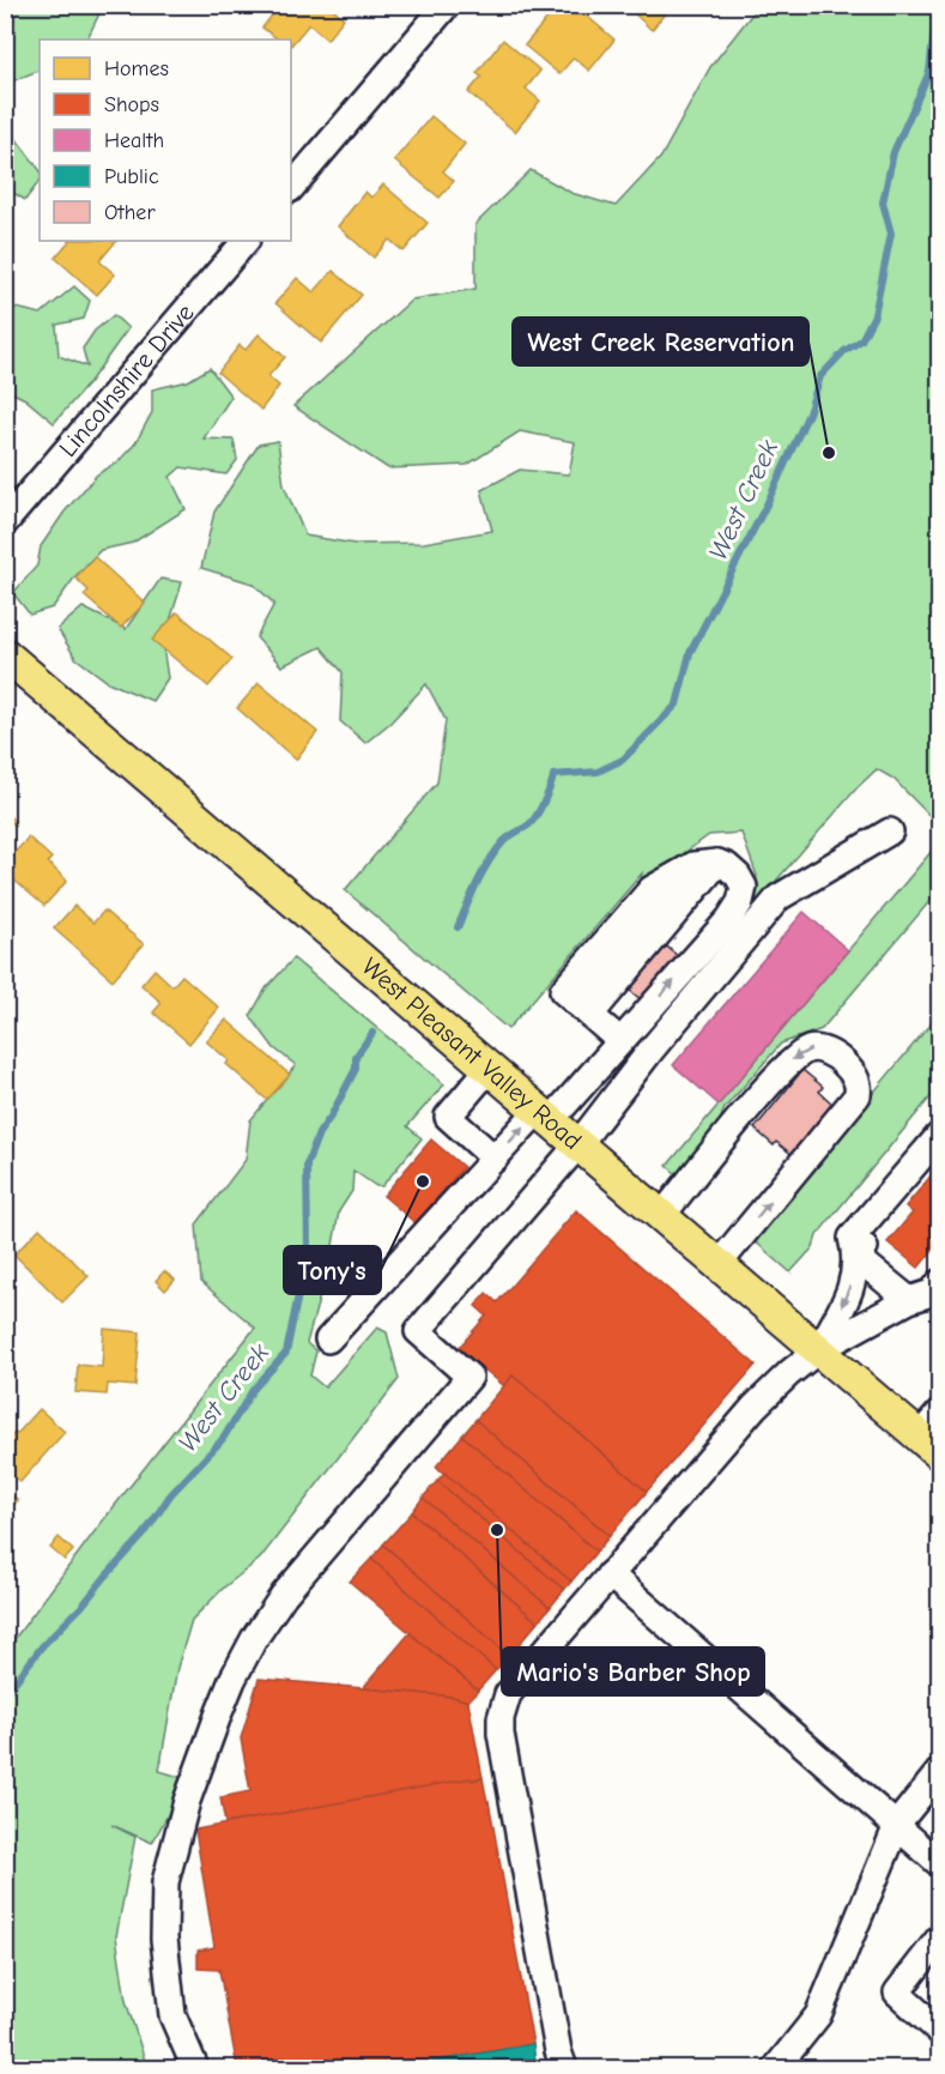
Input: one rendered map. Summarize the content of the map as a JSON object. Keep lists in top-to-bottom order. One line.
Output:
{"streets":{"main road":["West Pleasant Valley Road"],"street":["Lincolnshire Drive"]},"water":["West Creek"],"places":["West Creek Reservation","Tony's","Mario's Barber Shop"],"legend":["Homes","Shops","Health","Public","Other"]}
